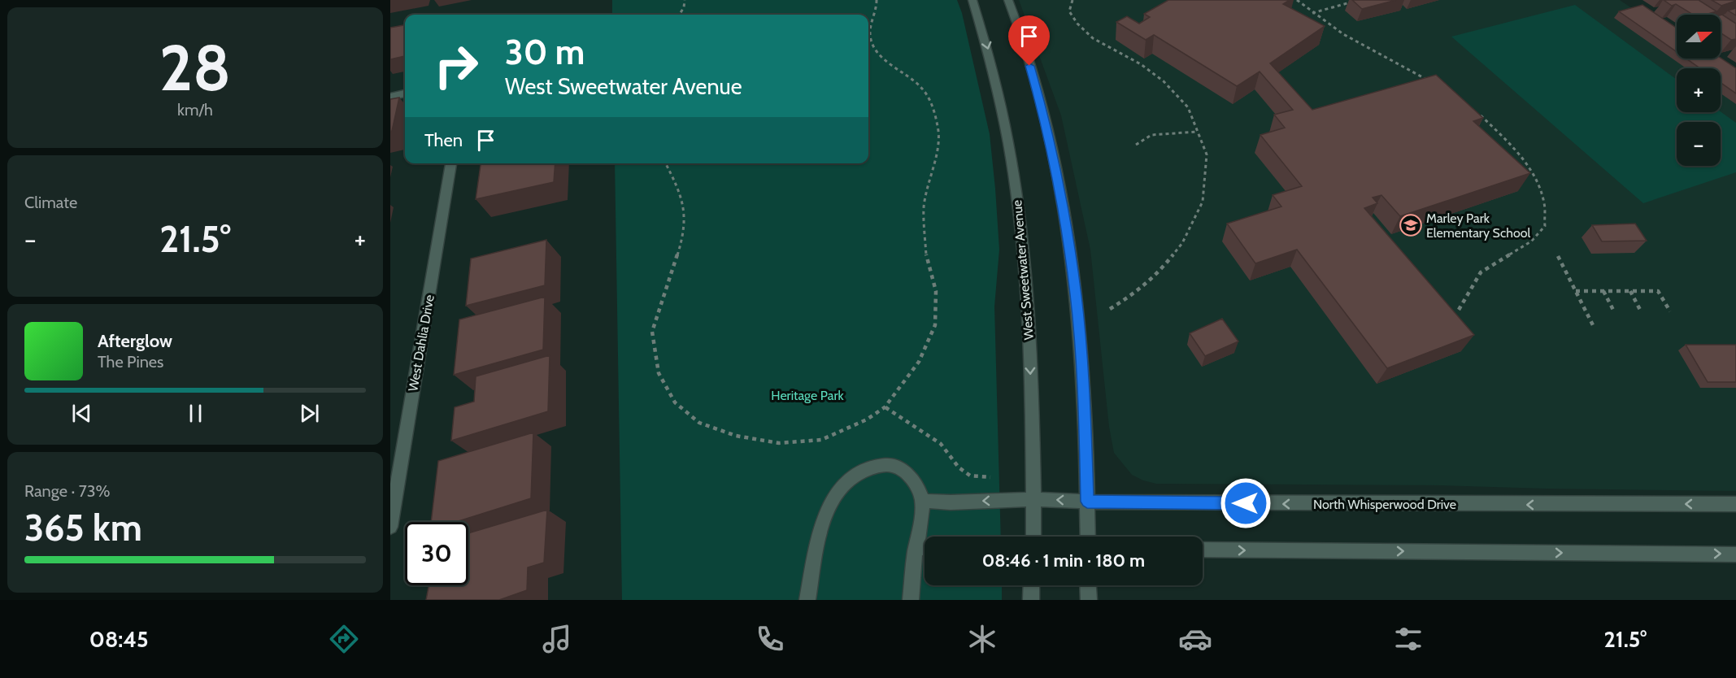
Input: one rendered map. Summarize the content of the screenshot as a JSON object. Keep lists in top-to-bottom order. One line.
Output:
{"streets":{"street":["West Sweetwater Avenue","West Dahlia Drive","North Whisperwood Drive"]},"crossings":[["West Sweetwater Avenue","North Whisperwood Drive"]],"parks":["Heritage Park"],"places":{"school or university":["Marley Park Elementary School"]},"north":"right","page":{"tile":[["28","km/h"],"Climate",["Range · 73%","365 km"]],"map_buttons":["+","−"],"turn":["30 m","West Sweetwater Avenue"],"then":"Then","heat":["−","21.5°","+"],"song":["Afterglow","The Pines"],"limit":"30","trip":"08:46 · 1 min · 180 m","tabs":["08:45","21.5°"]}}
